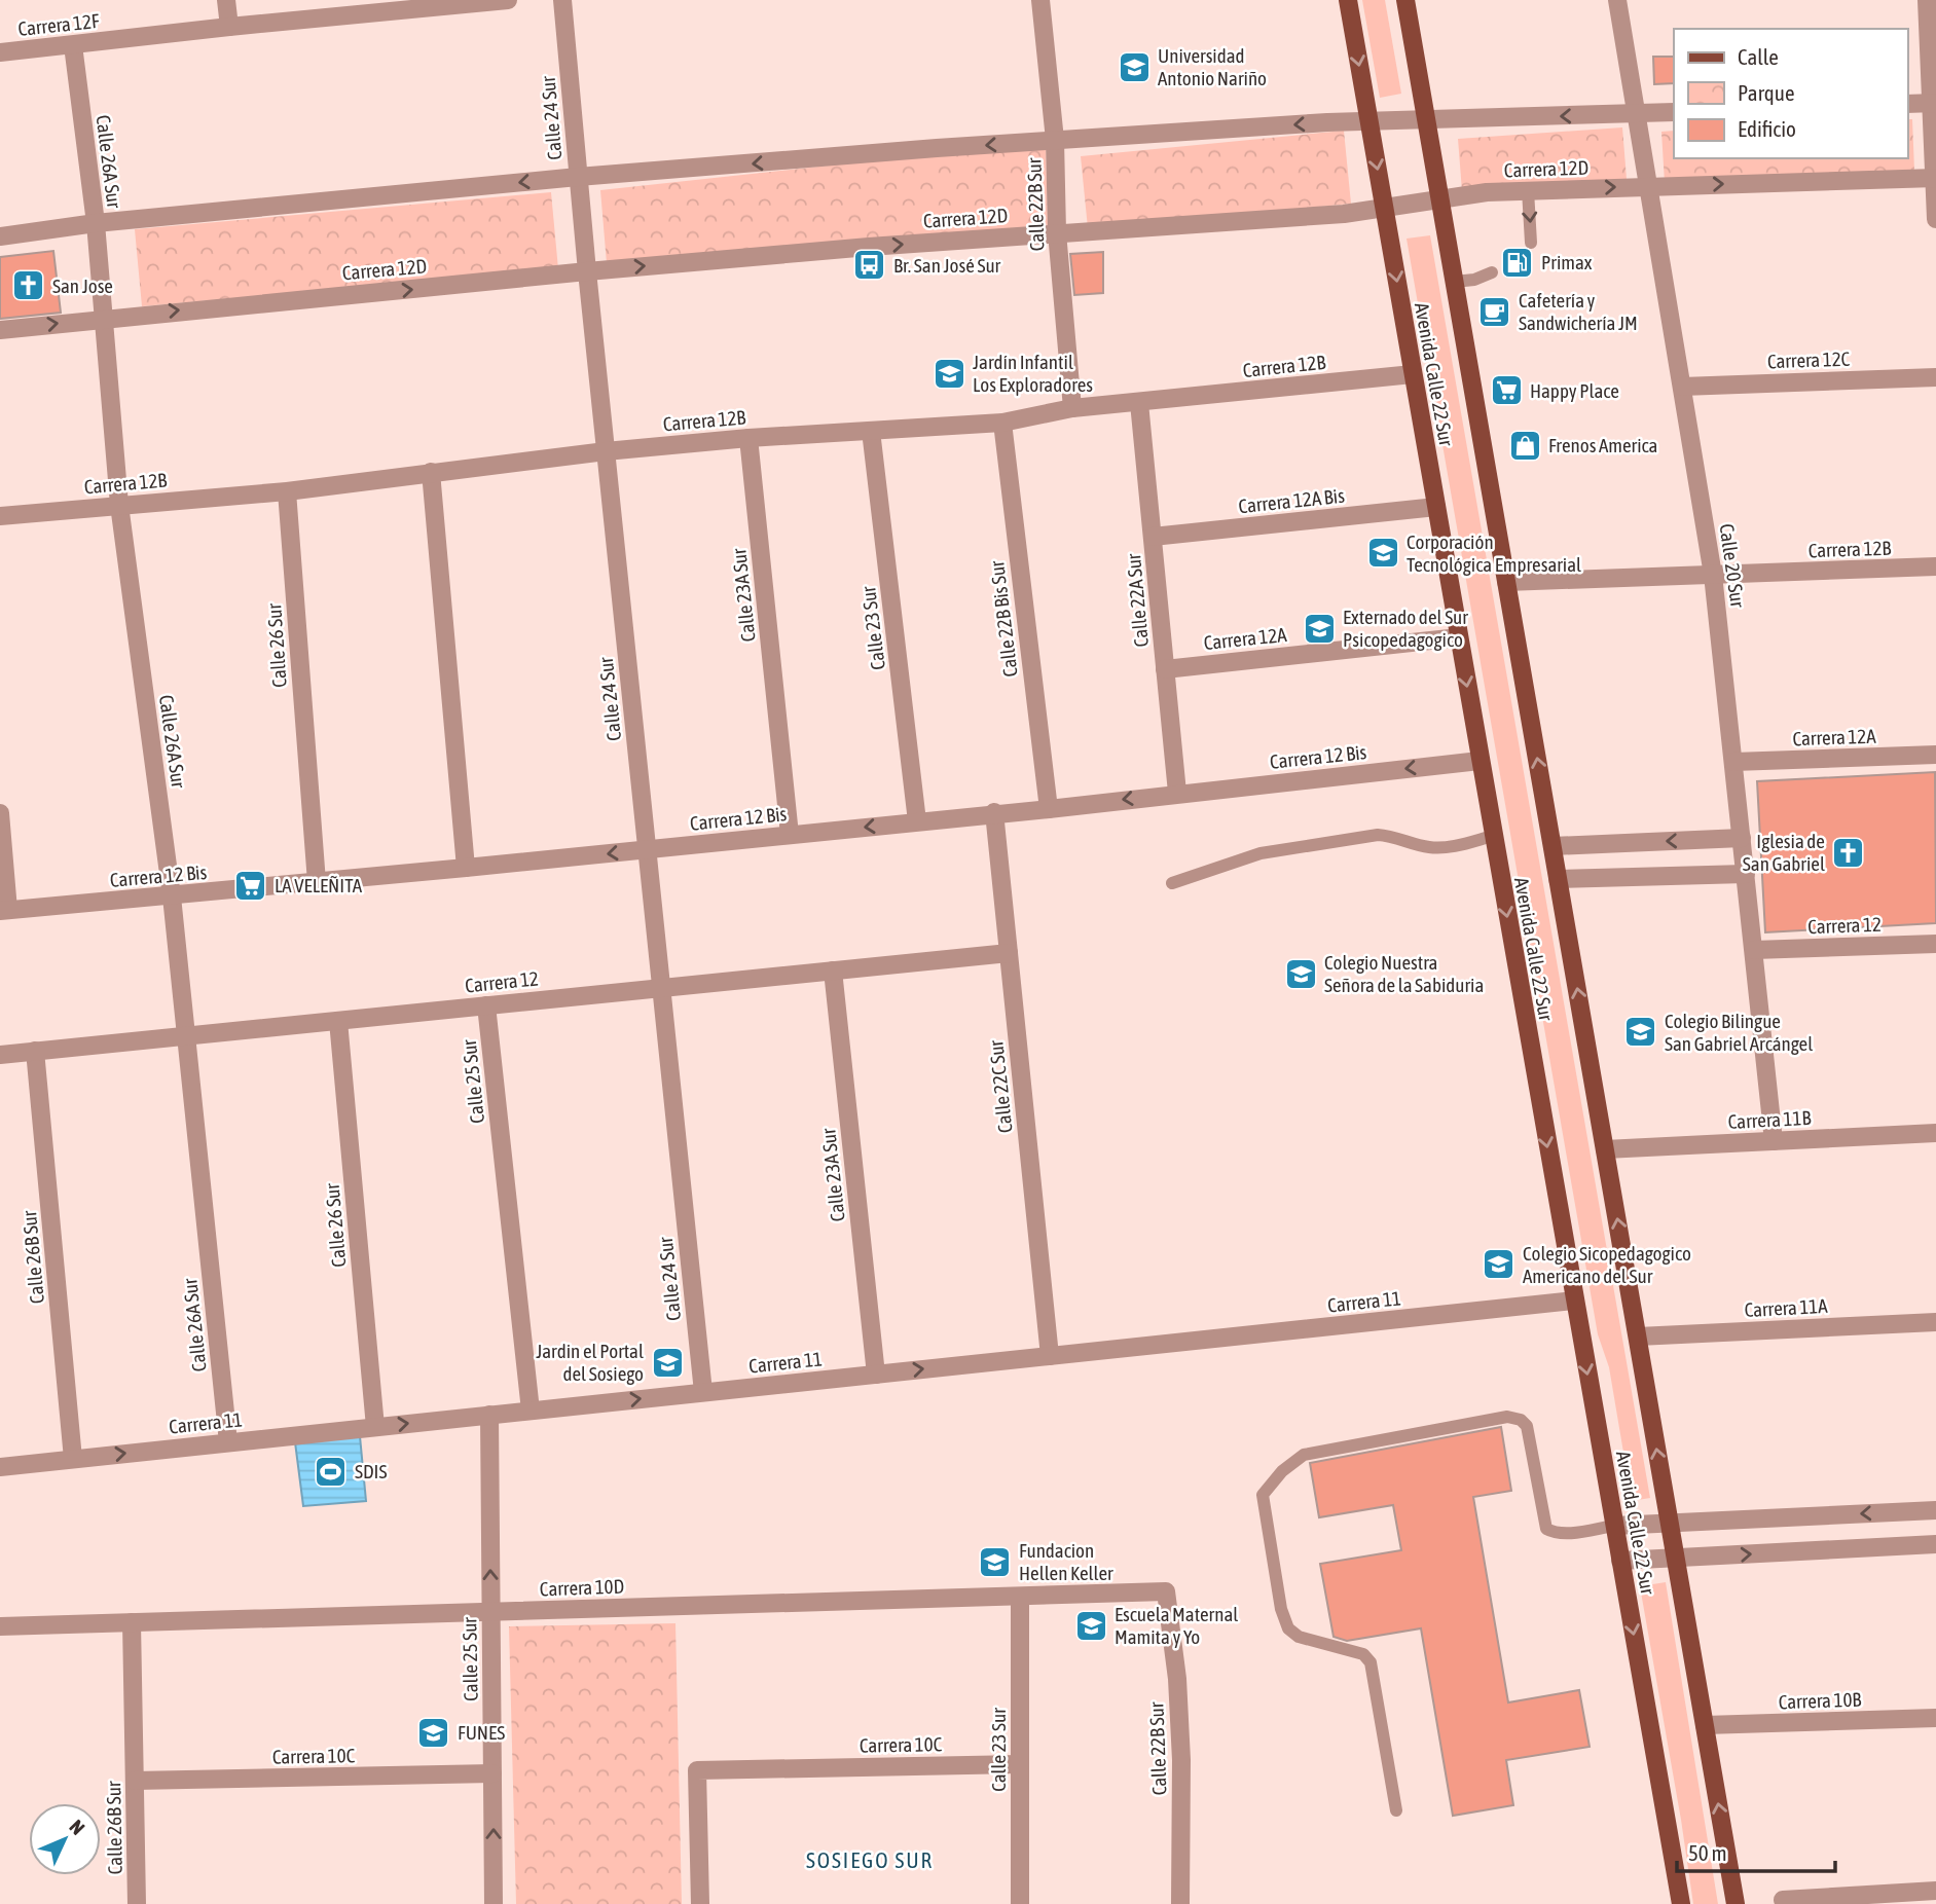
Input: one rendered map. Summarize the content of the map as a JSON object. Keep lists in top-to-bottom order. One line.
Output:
{"streets":{"main road":["Avenida Calle 22 Sur"],"street":["Carrera 12F","Calle 24 Sur","Calle 26A Sur","Carrera 12D","Calle 22B Sur","Carrera 12C","Carrera 12B","Carrera 12A Bis","Calle 20 Sur","Calle 23A Sur","Calle 22A Sur","Calle 22B Bis Sur","Calle 23 Sur","Carrera 12A","Calle 26 Sur","Carrera 12 Bis","Carrera 12","Calle 25 Sur","Calle 22C Sur","Carrera 11B","Calle 26B Sur","Carrera 11","Carrera 11A","Carrera 10D","Carrera 10B","Carrera 10C"]},"crossings":[["Carrera 12F","Calle 26A Sur"],["Calle 24 Sur","Carrera 12D"],["Calle 24 Sur","Carrera 12B"],["Calle 24 Sur","Carrera 12 Bis"],["Calle 24 Sur","Carrera 12"],["Calle 24 Sur","Carrera 11"],["Calle 26A Sur","Carrera 12D"],["Calle 26A Sur","Carrera 12B"],["Calle 26A Sur","Carrera 12 Bis"],["Calle 26A Sur","Carrera 12"],["Calle 26A Sur","Carrera 11"],["Carrera 12D","Calle 22B Sur"],["Carrera 12D","Avenida Calle 22 Sur"],["Carrera 12D","Calle 20 Sur"],["Calle 22B Sur","Carrera 12B"],["Calle 22B Sur","Carrera 10D"],["Carrera 12C","Calle 20 Sur"],["Carrera 12B","Avenida Calle 22 Sur"],["Carrera 12B","Calle 20 Sur"],["Carrera 12B","Calle 23A Sur"],["Carrera 12B","Calle 22A Sur"],["Carrera 12B","Calle 22B Bis Sur"],["Carrera 12B","Calle 23 Sur"],["Carrera 12B","Calle 26 Sur"],["Avenida Calle 22 Sur","Carrera 12A Bis"],["Avenida Calle 22 Sur","Carrera 12A"],["Avenida Calle 22 Sur","Carrera 12 Bis"],["Avenida Calle 22 Sur","Carrera 11B"],["Avenida Calle 22 Sur","Carrera 11"],["Avenida Calle 22 Sur","Carrera 11A"],["Avenida Calle 22 Sur","Carrera 10B"],["Carrera 12A Bis","Calle 22A Sur"],["Calle 20 Sur","Carrera 12A"],["Calle 20 Sur","Carrera 12"],["Calle 20 Sur","Carrera 11B"],["Calle 23A Sur","Carrera 12 Bis"],["Calle 23A Sur","Carrera 12"],["Calle 23A Sur","Carrera 11"],["Calle 22A Sur","Carrera 12A"],["Calle 22A Sur","Carrera 12 Bis"],["Calle 22B Bis Sur","Carrera 12 Bis"],["Calle 23 Sur","Carrera 12 Bis"],["Calle 23 Sur","Carrera 10D"],["Calle 23 Sur","Carrera 10C"],["Calle 26 Sur","Carrera 12 Bis"],["Calle 26 Sur","Carrera 12"],["Calle 26 Sur","Carrera 11"],["Carrera 12 Bis","Calle 22C Sur"],["Carrera 12","Calle 25 Sur"],["Carrera 12","Calle 22C Sur"],["Carrera 12","Calle 26B Sur"],["Calle 25 Sur","Carrera 11"],["Calle 25 Sur","Carrera 10D"],["Calle 25 Sur","Carrera 10C"],["Calle 22C Sur","Carrera 11"],["Calle 26B Sur","Carrera 11"],["Calle 26B Sur","Carrera 10D"],["Calle 26B Sur","Carrera 10C"]],"one_way":["Carrera 12 Bis","Calle 25 Sur","Carrera 11"],"districts":["SOSIEGO SUR"],"places":{"school or university":["Universidad Antonio Nariño","Jardín Infantil Los Exploradores","Corporación Tecnológica Empresarial","Externado del Sur Psicopedagogico","Colegio Nuestra Señora de la Sabiduria","Colegio Bilingue San Gabriel Arcángel","Colegio Sicopedagogico Americano del Sur","Jardin el Portal del Sosiego","Fundacion Hellen Keller","Escuela Maternal Mamita y Yo","FUNES"],"fuel station":["Primax"],"bus stop":["Br. San José Sur"],"church":["San Jose","Iglesia de San Gabriel"],"cafe":["Cafetería y Sandwichería JM"],"supermarket":["Happy Place","LA VELEÑITA"],"shop":["Frenos America"],"sports":["SDIS"]},"legend":["Calle","Parque","Edificio"],"scale_bar":"50 m","north":"top right"}
